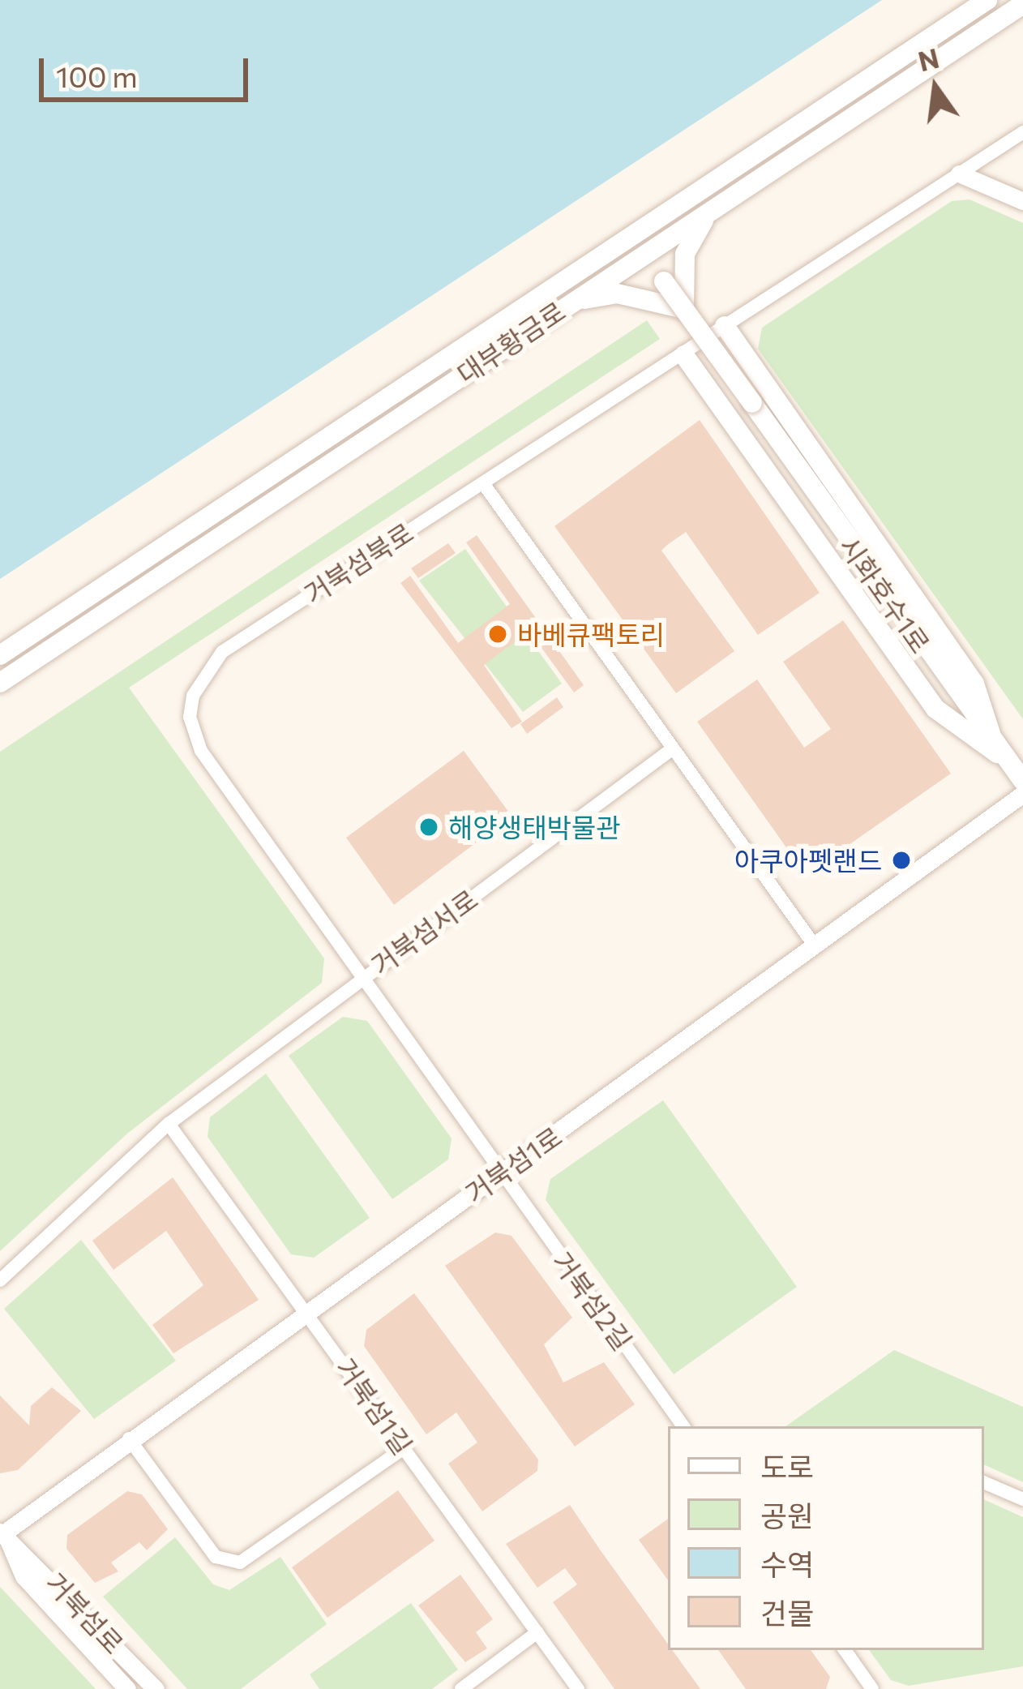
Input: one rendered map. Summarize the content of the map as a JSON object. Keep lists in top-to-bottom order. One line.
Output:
{"streets":{"main road":["대부황금로","시화호수1로"],"street":["거북섬북로","거북섬서로","거북섬1로","거북섬2길","거북섬1길","거북섬로"]},"crossings":[["대부황금로","시화호수1로"],["거북섬북로","거북섬서로"],["거북섬북로","거북섬1로"],["거북섬북로","거북섬2길"],["거북섬서로","거북섬1길"],["거북섬1로","거북섬2길"],["거북섬1로","거북섬1길"],["거북섬1로","거북섬로"]],"places":["바베큐팩토리","해양생태박물관","아쿠아펫랜드"],"legend":["도로","공원","수역","건물"],"scale_bar":"100 m","north":"top"}
